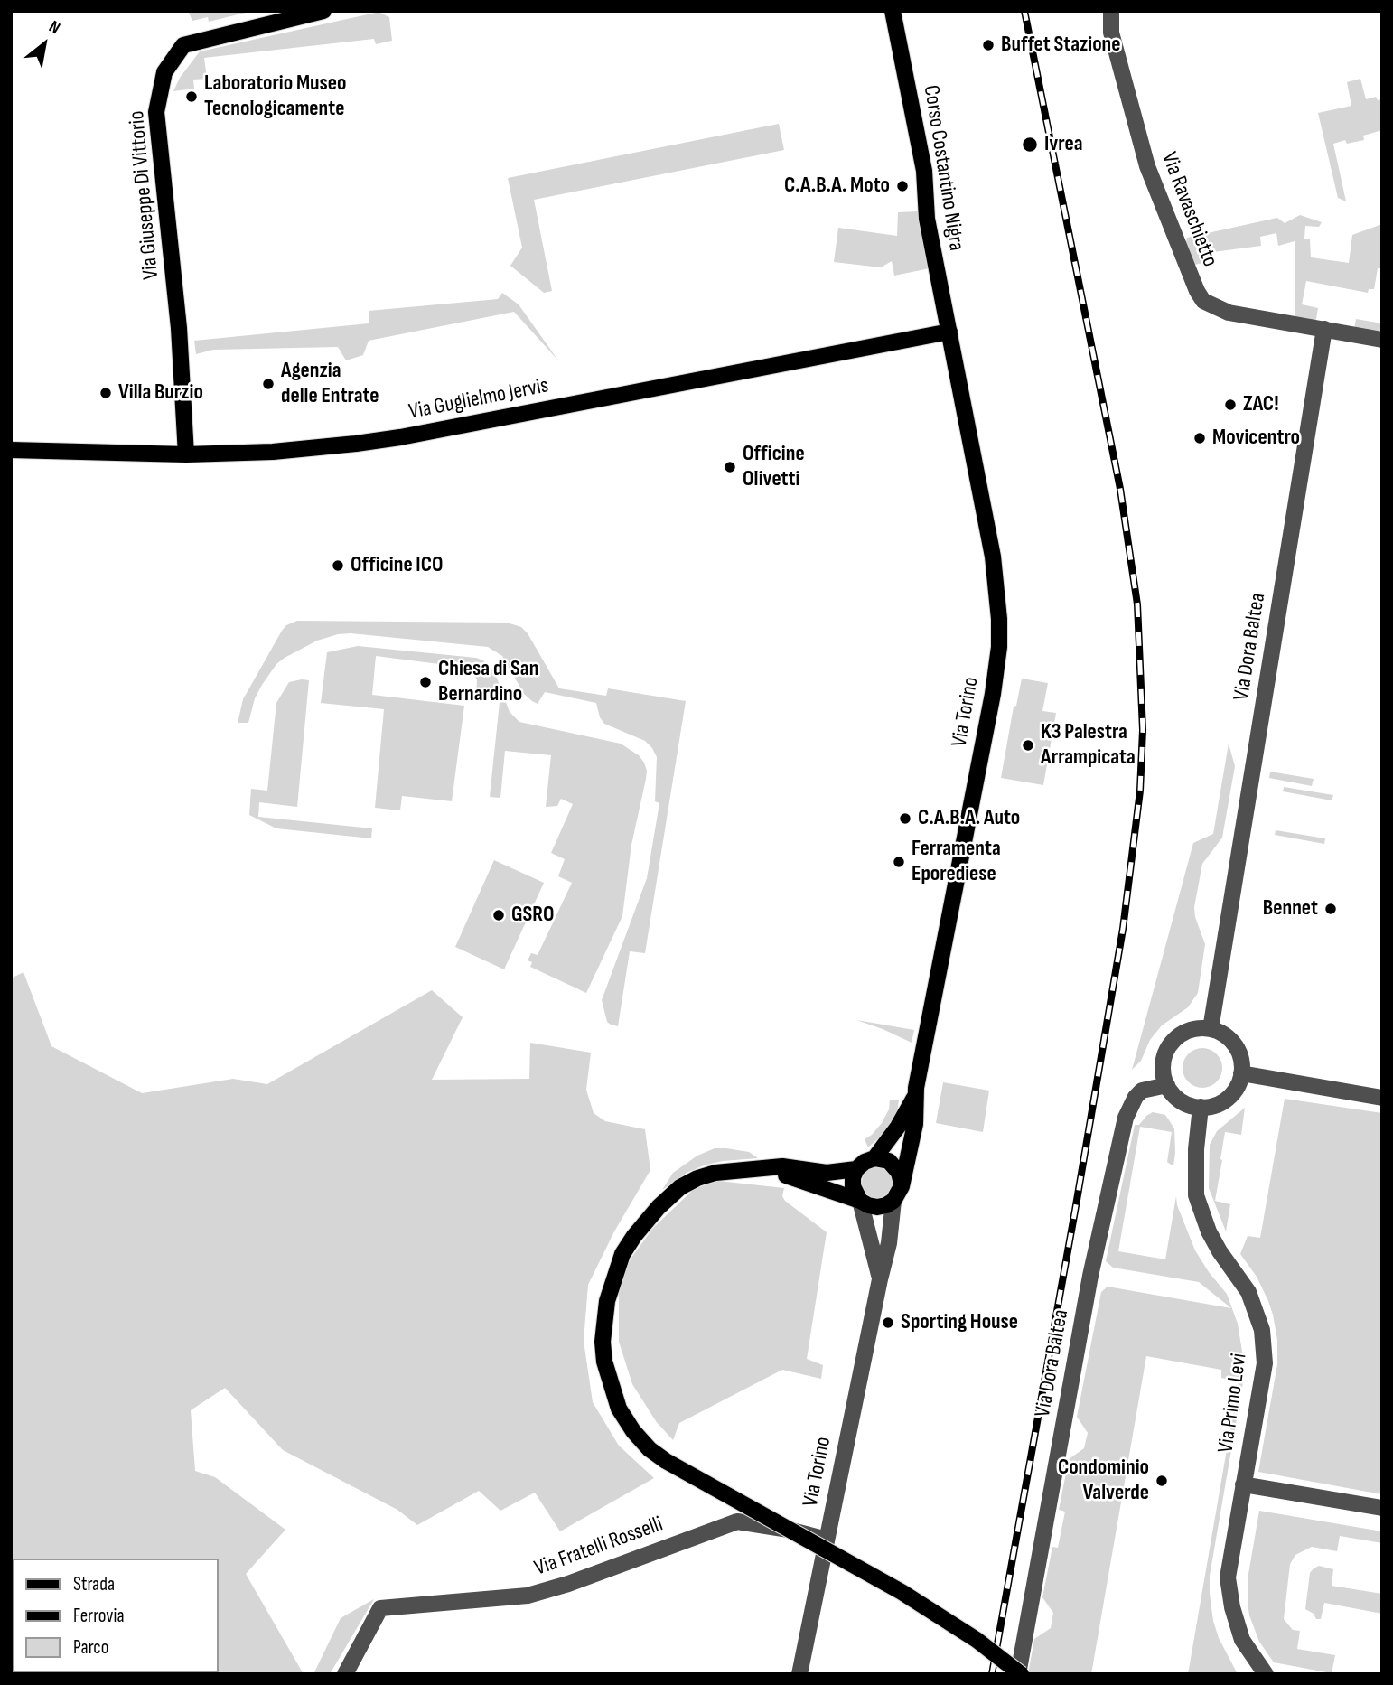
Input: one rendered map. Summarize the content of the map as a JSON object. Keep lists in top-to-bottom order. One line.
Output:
{"streets":{"main road":["Corso Costantino Nigra","Via Giuseppe Di Vittorio","Via Guglielmo Jervis","Via Torino"],"street":["Via Ravaschietto","Via Dora Baltea","Via Primo Levi","Via Fratelli Rosselli"]},"crossings":[["Corso Costantino Nigra","Via Guglielmo Jervis"],["Corso Costantino Nigra","Via Torino"],["Via Giuseppe Di Vittorio","Via Guglielmo Jervis"],["Via Ravaschietto","Via Dora Baltea"],["Via Guglielmo Jervis","Via Torino"],["Via Dora Baltea","Via Primo Levi"],["Via Torino","Via Fratelli Rosselli"]],"places":["Buffet Stazione","Laboratorio Museo Tecnologicamente","Ivrea","C.A.B.A. Moto","Agenzia delle Entrate","Villa Burzio","ZAC!","Movicentro","Officine Olivetti","Officine ICO","Chiesa di San Bernardino","K3 Palestra Arrampicata","C.A.B.A. Auto","Ferramenta Eporediese","Bennet","GSRO","Sporting House","Condominio Valverde"],"legend":["Strada","Ferrovia","Parco"],"north":"top right"}
